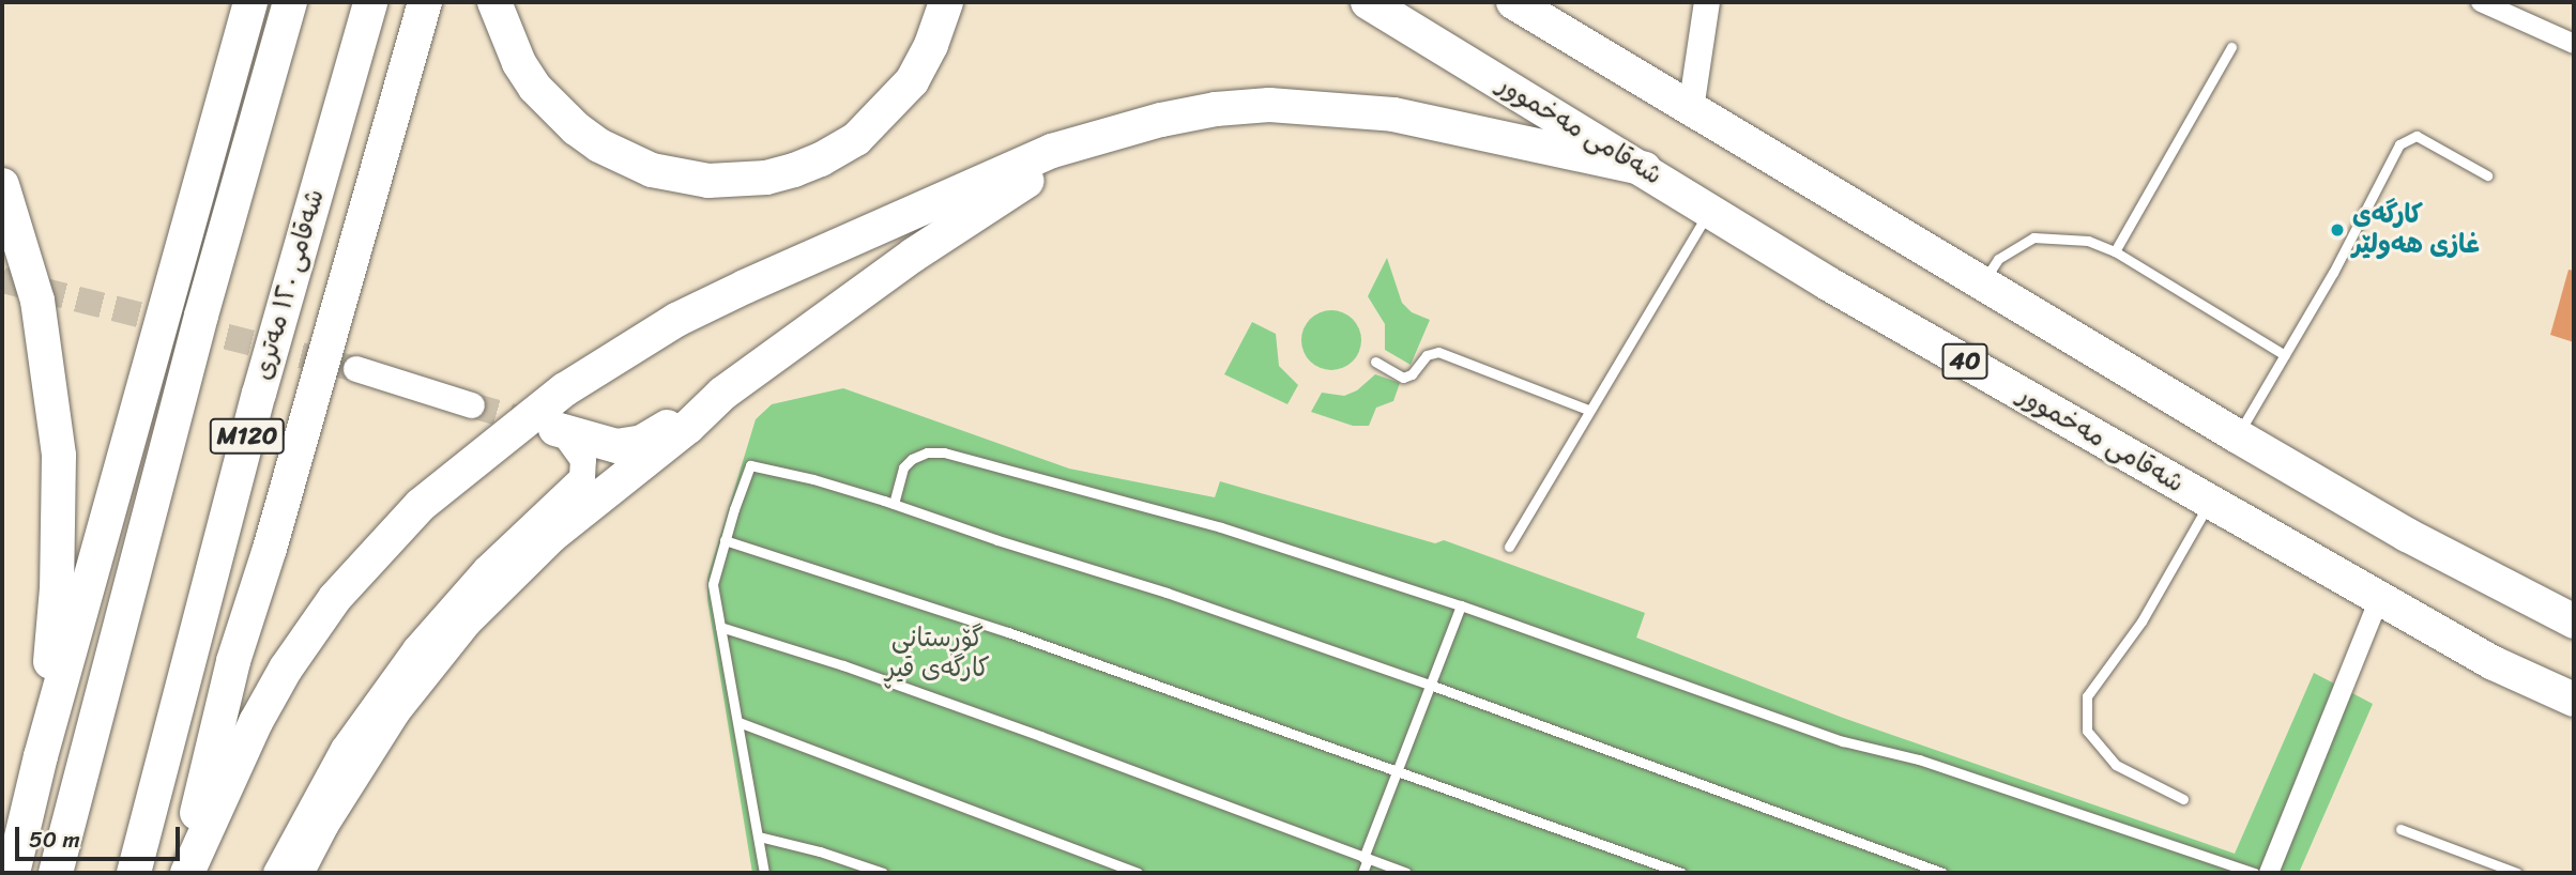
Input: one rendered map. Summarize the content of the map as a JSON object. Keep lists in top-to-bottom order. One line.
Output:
{"streets":{"highway":["شەقامی مەخموور","شەقامی ١٢٠ مەتری","40","M120"]},"parks":["گۆڕستانی کارگەی قیڕ"],"places":["کارگەی غازی هەولێر"],"scale_bar":"50 m"}
